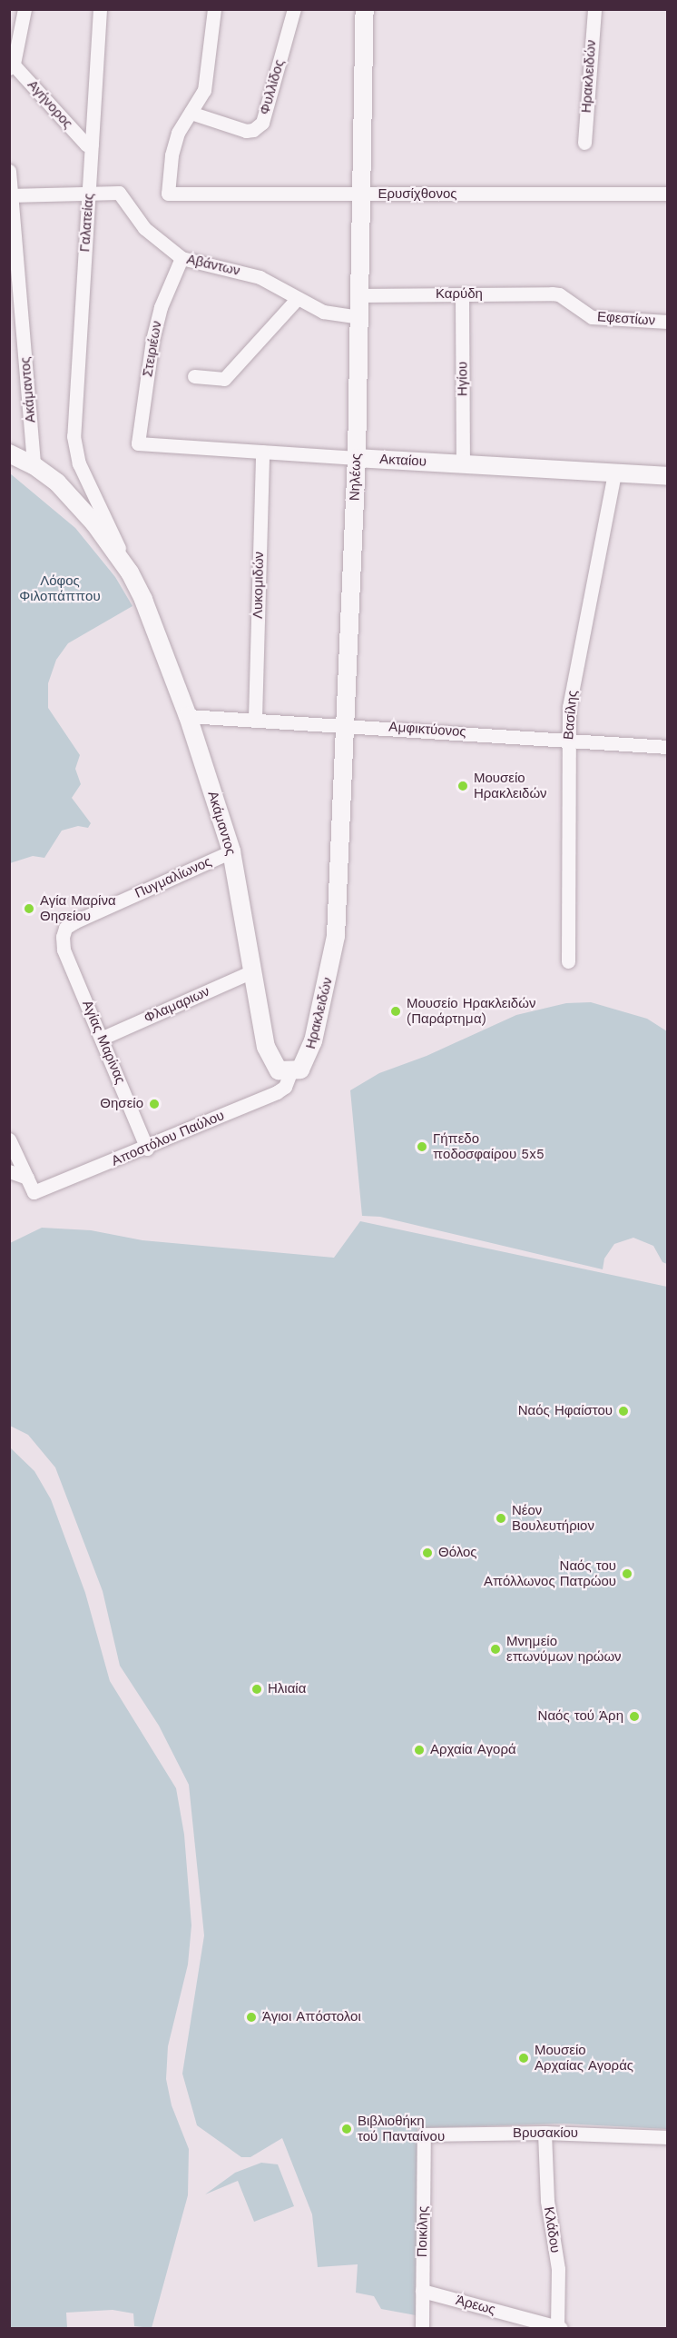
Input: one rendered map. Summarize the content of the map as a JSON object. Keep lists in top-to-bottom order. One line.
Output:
{"streets":{"street":["Ηρακλειδών","Φυλλίδος","Αγήνορος","Ερυσίχθονος","Γαλατείας","Αβάντων","Καρύδη","Εφεστίων","Στειριέων","Ηγίου","Ακάμαντος","Ακταίου","Νηλέως","Λυκομιδών","Βασίλης","Αμφικτύονος","Πυγμαλίωνος","Φλαμαριων","Αγίας Μαρίνας","Αποστόλου Παύλου","Βρυσακίου","Κλάδου","Ποικίλης","Άρεως"]},"crossings":[["Ηρακλειδών","Ακάμαντος"],["Ηρακλειδών","Νηλέως"],["Ηρακλειδών","Αποστόλου Παύλου"],["Φυλλίδος","Ερυσίχθονος"],["Αγήνορος","Γαλατείας"],["Ερυσίχθονος","Νηλέως"],["Γαλατείας","Αβάντων"],["Γαλατείας","Ακάμαντος"],["Αβάντων","Στειριέων"],["Αβάντων","Νηλέως"],["Καρύδη","Εφεστίων"],["Καρύδη","Ηγίου"],["Καρύδη","Νηλέως"],["Στειριέων","Ακταίου"],["Ηγίου","Ακταίου"],["Ακάμαντος","Αμφικτύονος"],["Ακάμαντος","Πυγμαλίωνος"],["Ακάμαντος","Φλαμαριων"],["Ακάμαντος","Αποστόλου Παύλου"],["Ακταίου","Νηλέως"],["Ακταίου","Λυκομιδών"],["Ακταίου","Βασίλης"],["Νηλέως","Αμφικτύονος"],["Λυκομιδών","Αμφικτύονος"],["Βασίλης","Αμφικτύονος"],["Πυγμαλίωνος","Αγίας Μαρίνας"],["Φλαμαριων","Αγίας Μαρίνας"],["Αγίας Μαρίνας","Αποστόλου Παύλου"],["Βρυσακίου","Κλάδου"],["Βρυσακίου","Ποικίλης"],["Κλάδου","Άρεως"],["Ποικίλης","Άρεως"]],"parks":["Λόφος Φιλοπάππου"],"places":["Μουσείο Ηρακλειδών","Αγία Μαρίνα Θησείου","Μουσείο Ηρακλειδών (Παράρτημα)","Θησείο","Γήπεδο ποδοσφαίρου 5x5","Ναός Ηφαίστου","Νέον Βουλευτήριον","Θόλος","Ναός του Απόλλωνος Πατρώου","Μνημείο επωνύμων ηρώων","Ηλιαία","Ναός τού Άρη","Αρχαία Αγορά","Άγιοι Απόστολοι","Μουσείο Αρχαίας Αγοράς","Βιβλιοθήκη τού Πανταίνου"]}
